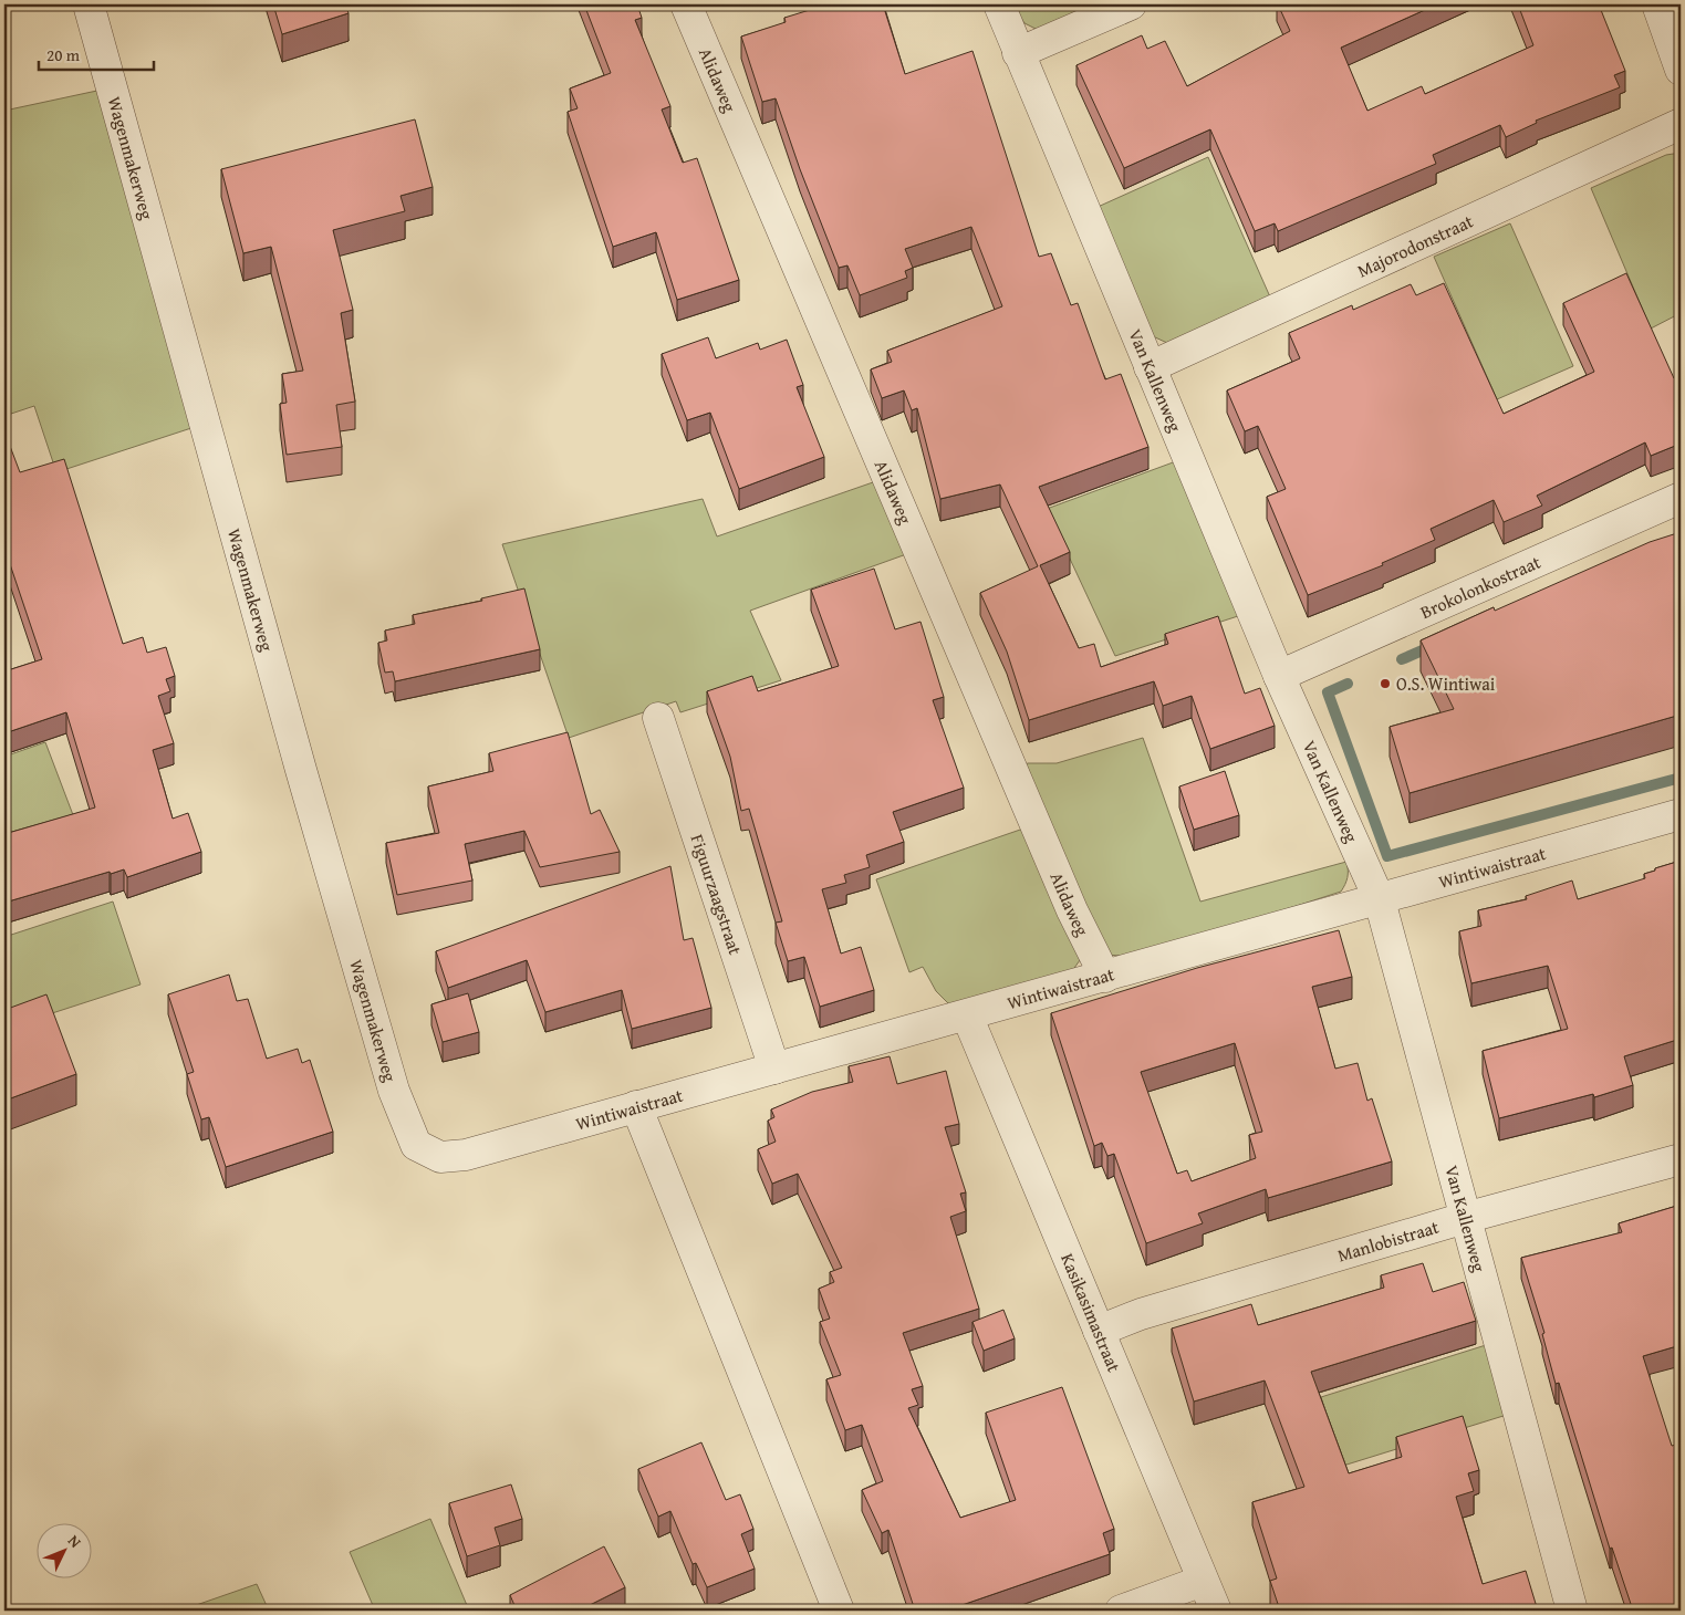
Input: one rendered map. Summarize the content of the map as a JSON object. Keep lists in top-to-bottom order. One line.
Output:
{"streets":{"street":["Alidaweg","Wagenmakerweg","Majorodonstraat","Van Kallenweg","Brokolonkostraat","Wintiwaistraat","Figuurzaagstraat","Manlobistraat","Kasikasimastraat"]},"crossings":[["Alidaweg","Wintiwaistraat"],["Wagenmakerweg","Wintiwaistraat"],["Majorodonstraat","Van Kallenweg"],["Van Kallenweg","Brokolonkostraat"],["Van Kallenweg","Wintiwaistraat"],["Van Kallenweg","Manlobistraat"],["Wintiwaistraat","Figuurzaagstraat"],["Wintiwaistraat","Kasikasimastraat"],["Manlobistraat","Kasikasimastraat"]],"places":["O.S. Wintiwai"],"scale_bar":"20 m","north":"top right"}
